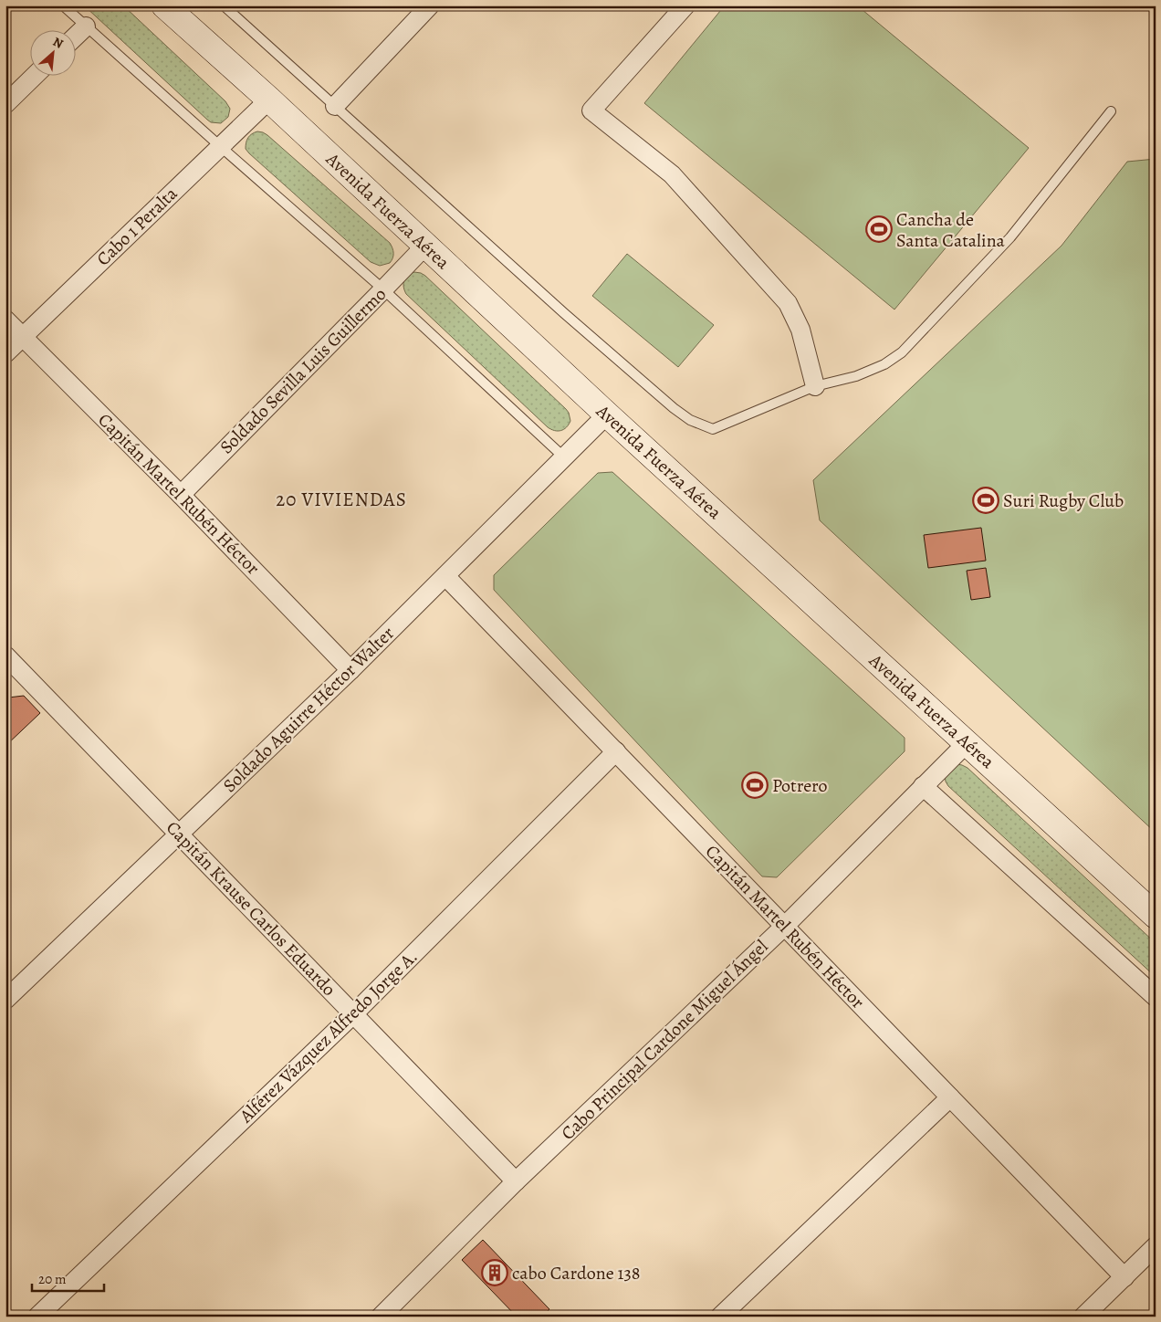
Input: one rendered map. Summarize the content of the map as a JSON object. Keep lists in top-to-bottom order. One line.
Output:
{"streets":{"main road":["Avenida Fuerza Aérea"],"street":["Cabo 1 Peralta","Soldado Sevilla Luis Guillermo","Capitán Martel Rubén Héctor","Soldado Aguirre Héctor Walter","Capitán Krause Carlos Eduardo","Alférez Vázquez Alfredo Jorge A.","Cabo Principal Cardone Miguel Ángel"]},"crossings":[["Avenida Fuerza Aérea","Cabo 1 Peralta"],["Avenida Fuerza Aérea","Soldado Sevilla Luis Guillermo"],["Avenida Fuerza Aérea","Soldado Aguirre Héctor Walter"],["Avenida Fuerza Aérea","Cabo Principal Cardone Miguel Ángel"],["Cabo 1 Peralta","Capitán Martel Rubén Héctor"],["Soldado Sevilla Luis Guillermo","Capitán Martel Rubén Héctor"],["Capitán Martel Rubén Héctor","Soldado Aguirre Héctor Walter"],["Capitán Martel Rubén Héctor","Alférez Vázquez Alfredo Jorge A."],["Capitán Martel Rubén Héctor","Cabo Principal Cardone Miguel Ángel"],["Soldado Aguirre Héctor Walter","Capitán Krause Carlos Eduardo"],["Capitán Krause Carlos Eduardo","Alférez Vázquez Alfredo Jorge A."],["Capitán Krause Carlos Eduardo","Cabo Principal Cardone Miguel Ángel"]],"districts":["20 VIVIENDAS"],"places":{"sports":["Cancha de Santa Catalina","Suri Rugby Club","Potrero"],"building":["cabo Cardone 138"]},"scale_bar":"20 m","north":"top right"}
